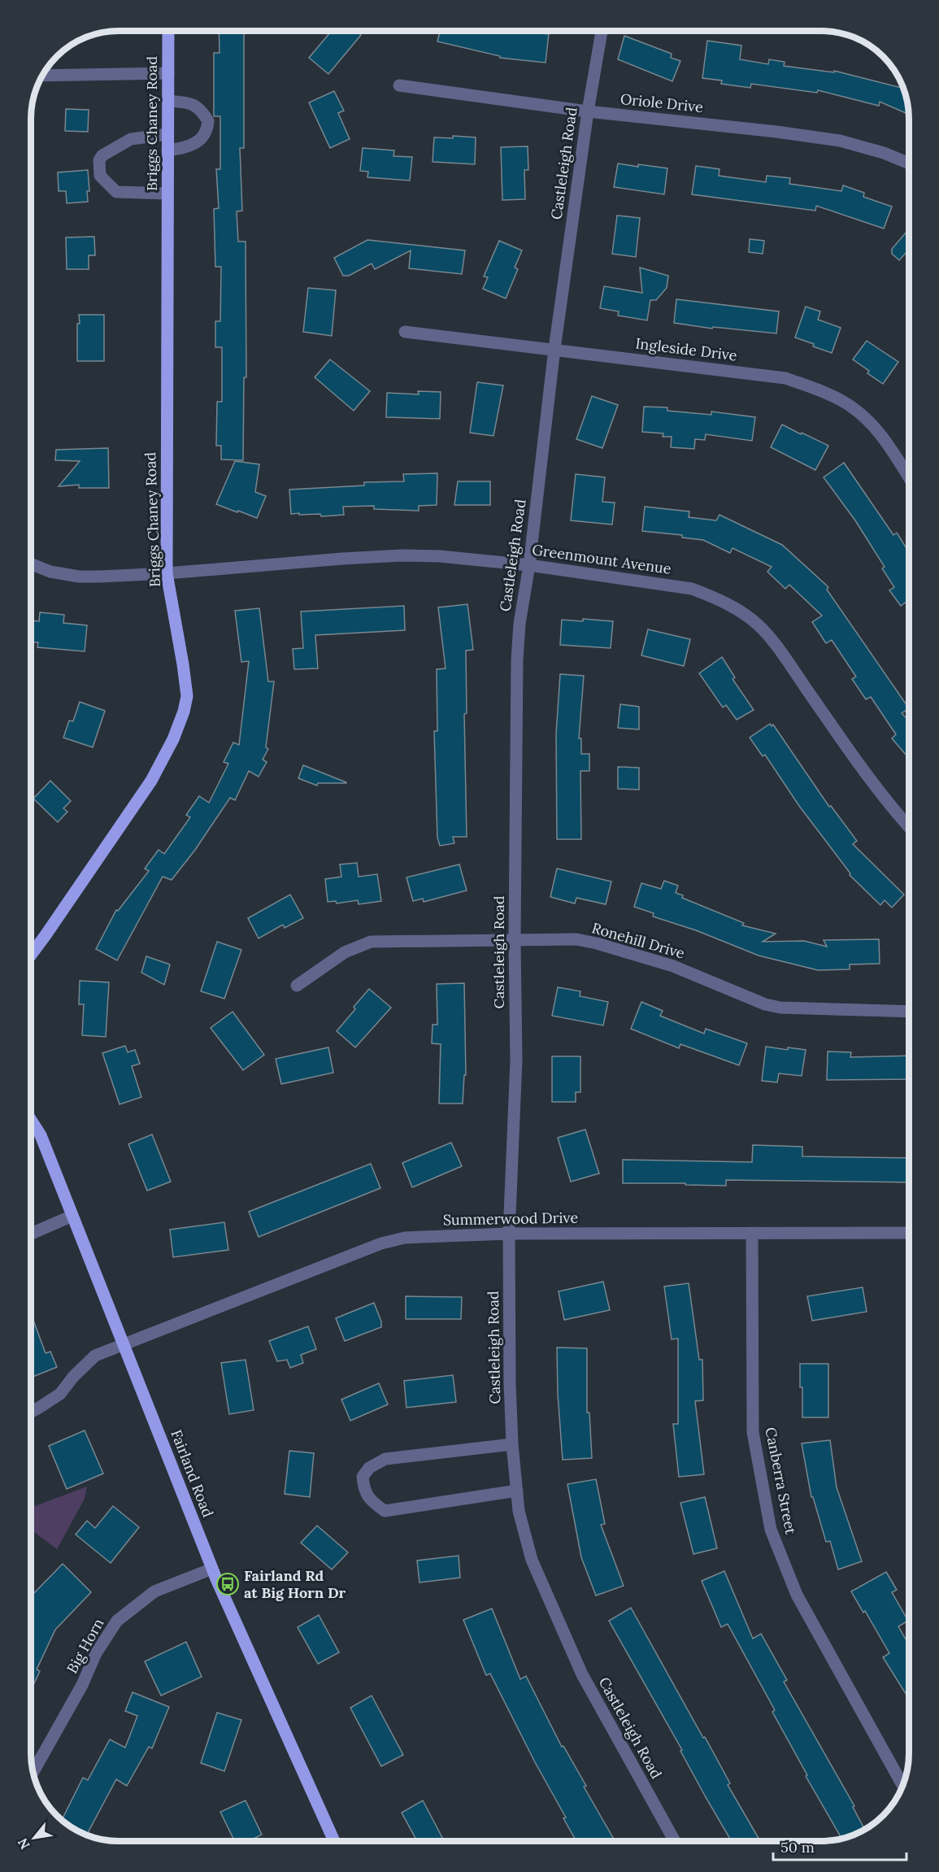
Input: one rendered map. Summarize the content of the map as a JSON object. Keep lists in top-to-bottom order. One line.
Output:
{"streets":{"main road":["Briggs Chaney Road","Fairland Road"],"street":["Oriole Drive","Castleleigh Road","Ingleside Drive","Greenmount Avenue","Ronehill Drive","Summerwood Drive","Canberra Street","Big Horn"]},"crossings":[["Oriole Drive","Castleleigh Road"],["Briggs Chaney Road","Greenmount Avenue"],["Castleleigh Road","Ingleside Drive"],["Castleleigh Road","Greenmount Avenue"],["Castleleigh Road","Ronehill Drive"],["Castleleigh Road","Summerwood Drive"],["Summerwood Drive","Fairland Road"],["Summerwood Drive","Canberra Street"],["Fairland Road","Big Horn"]],"places":{"bus stop":["Fairland Rd at Big Horn Dr"]},"scale_bar":"50 m","north":"bottom left"}
